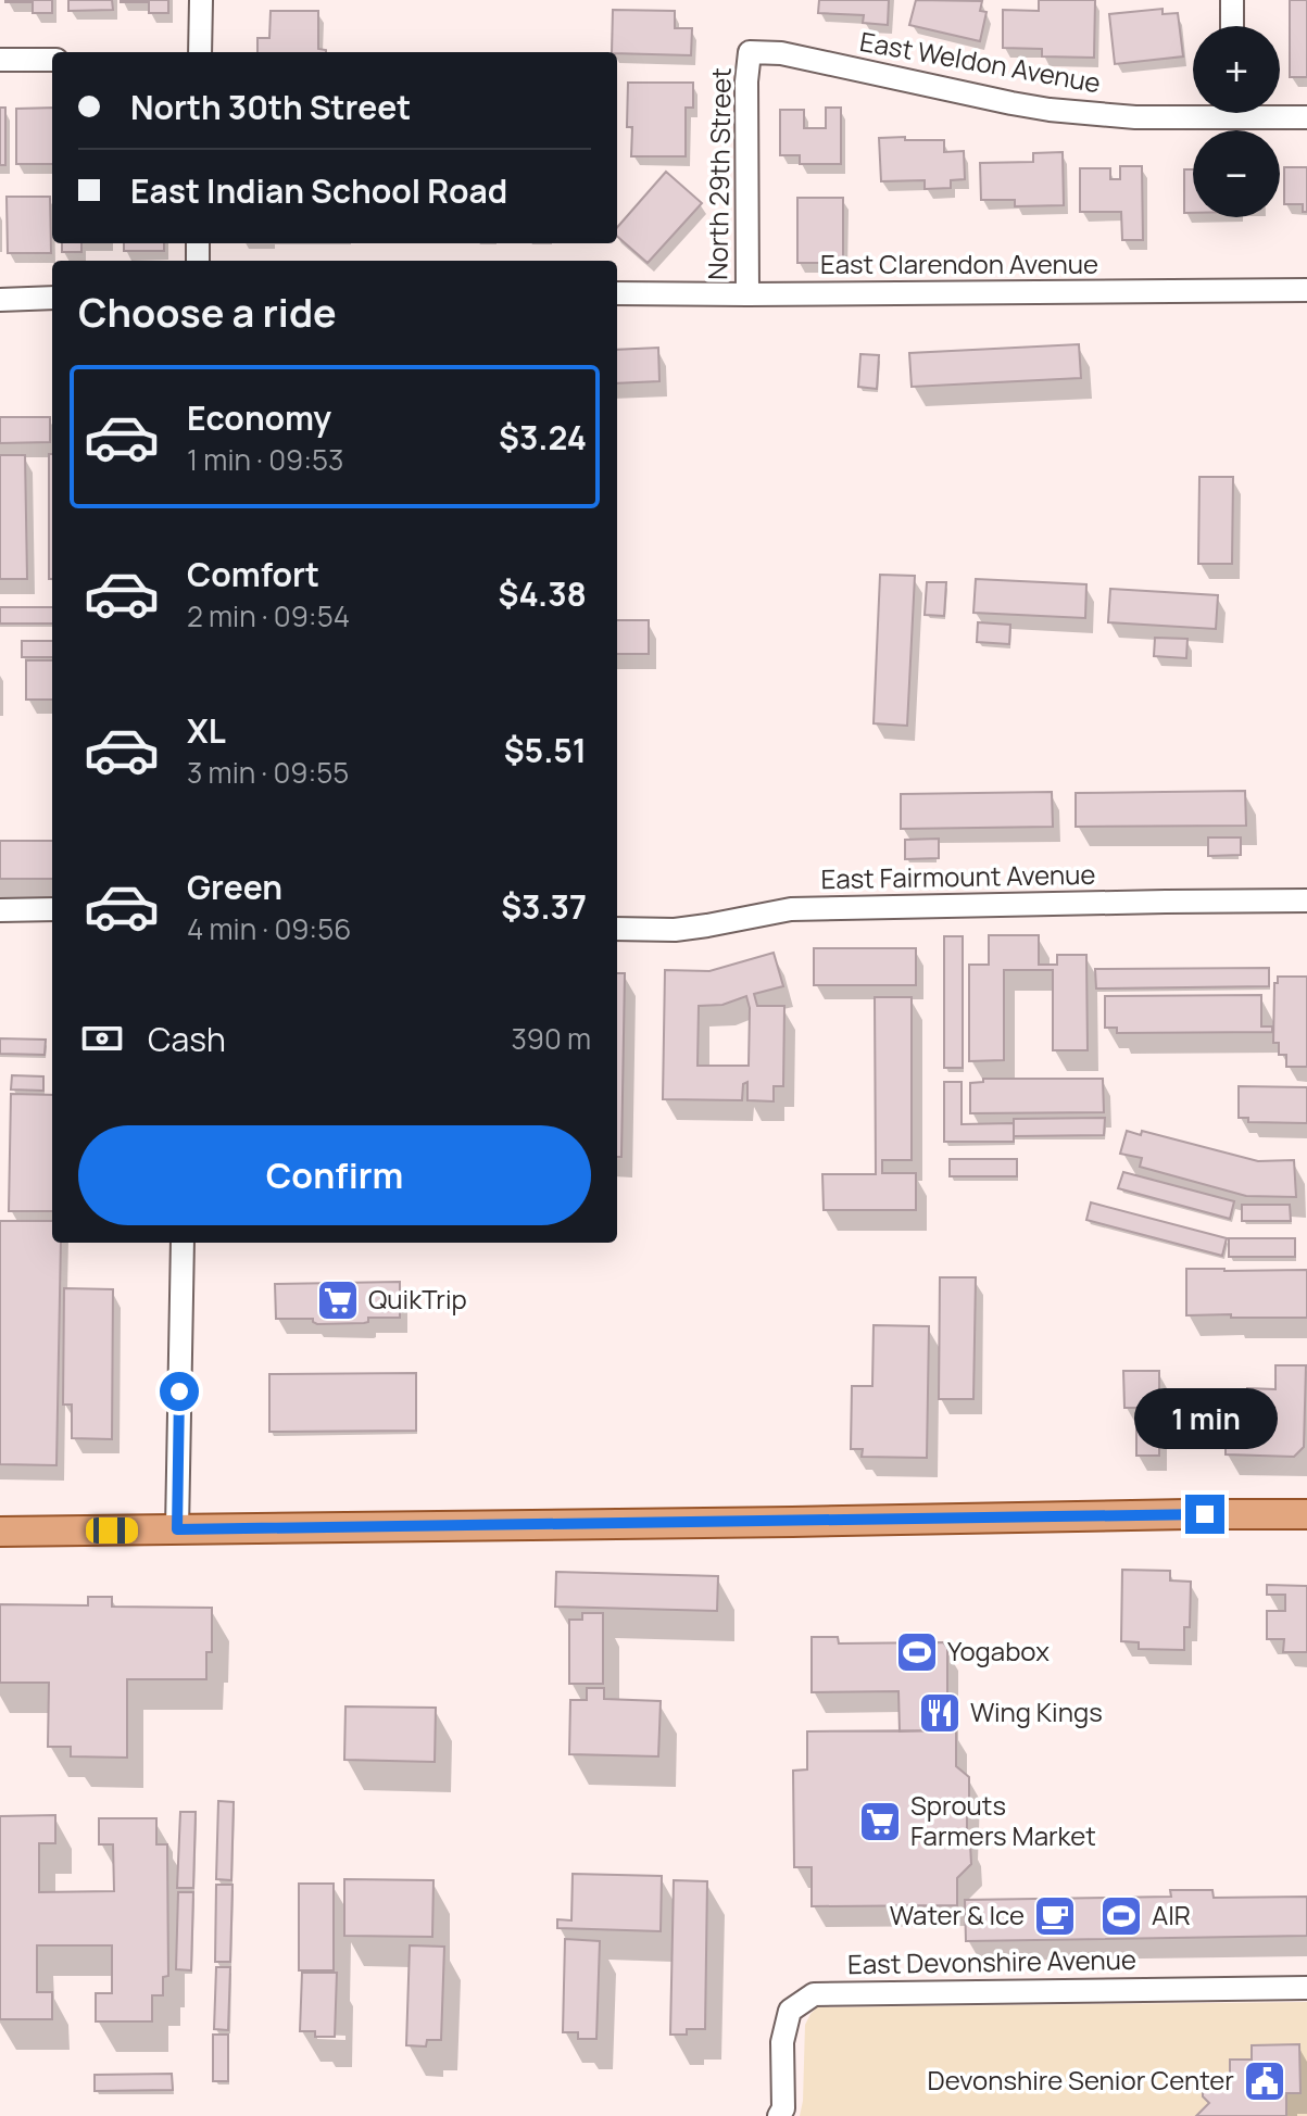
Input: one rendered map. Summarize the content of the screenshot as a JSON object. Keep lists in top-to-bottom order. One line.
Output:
{"streets":{"street":["East Weldon Avenue","North 29th Street","East Clarendon Avenue","East Fairmount Avenue","East Devonshire Avenue"]},"crossings":[["East Weldon Avenue","North 29th Street"],["North 29th Street","East Clarendon Avenue"]],"places":{"supermarket":["QuikTrip","Sprouts Farmers Market"],"sports":["Yogabox","AIR"],"restaurant":["Wing Kings"],"cafe":["Water & Ice"],"public building":["Devonshire Senior Center"]},"page":{"map_buttons":["+","−"],"banner":["North 30th Street","East Indian School Road"],"heading":"Choose a ride","list":[{"name":"Economy","note":"1 min · 09:53","value":"$3.24"},{"name":"Comfort","note":"2 min · 09:54","value":"$4.38"},{"name":"XL","note":"3 min · 09:55","value":"$5.51"},{"name":"Green","note":"4 min · 09:56","value":"$3.37"}],"pay":["Cash","390 m"],"buttons":"Confirm","bubble":"1 min"}}
